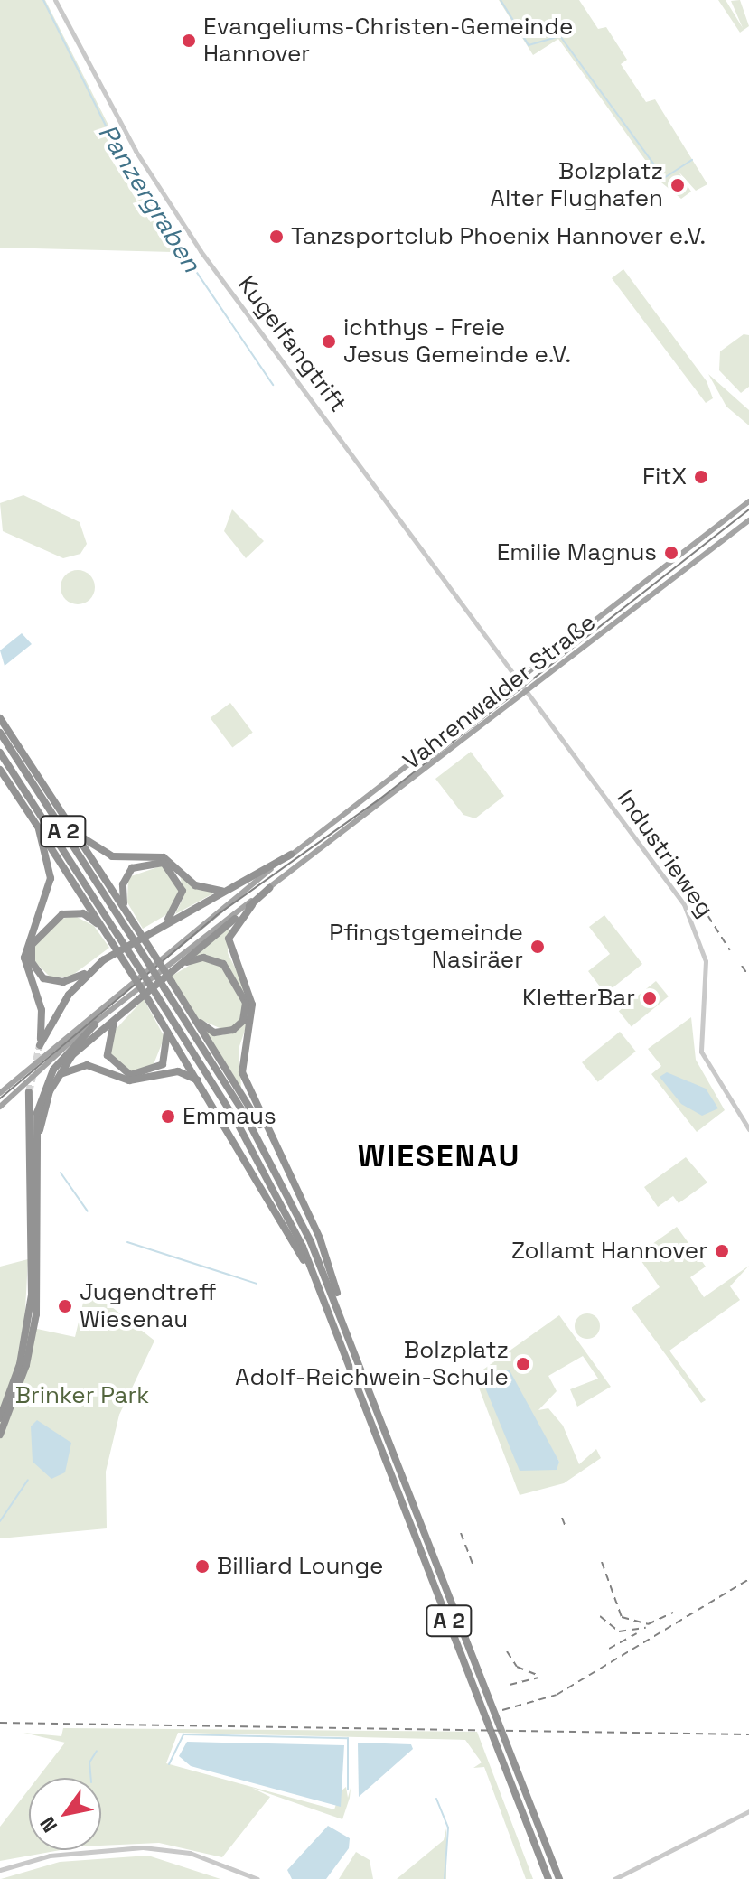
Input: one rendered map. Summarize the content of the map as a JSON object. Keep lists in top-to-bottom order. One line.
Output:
{"streets":{"highway":["A 2"],"main road":["Vahrenwalder Straße"],"street":["Kugelfangtrift","Industrieweg"]},"crossings":[["Kugelfangtrift","Vahrenwalder Straße"],["Kugelfangtrift","Industrieweg"],["Vahrenwalder Straße","Industrieweg"]],"districts":["WIESENAU"],"water":["Panzergraben"],"parks":["Brinker Park"],"places":["Evangeliums-Christen-Gemeinde Hannover","Bolzplatz Alter Flughafen","Tanzsportclub Phoenix Hannover e.V.","ichthys - Freie Jesus Gemeinde e.V.","FitX","Emilie Magnus","Pfingstgemeinde Nasiräer","KletterBar","Emmaus","Zollamt Hannover","Jugendtreff Wiesenau","Bolzplatz Adolf-Reichwein-Schule","Billiard Lounge"],"north":"bottom left"}
